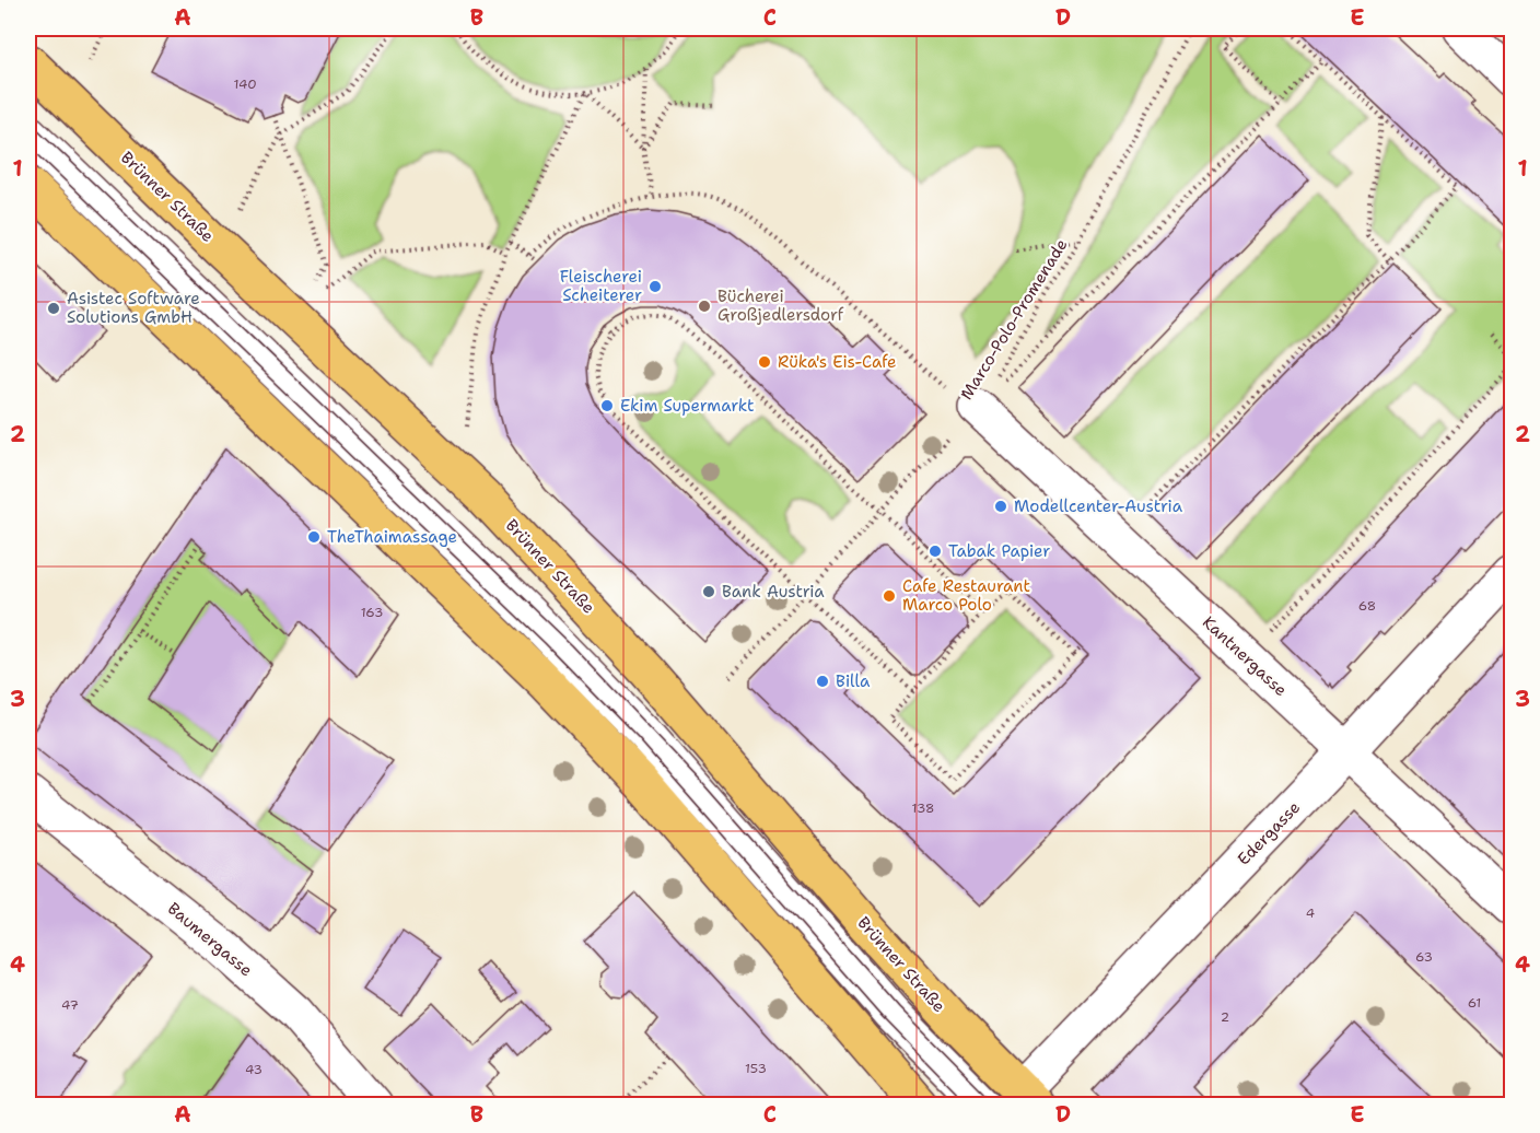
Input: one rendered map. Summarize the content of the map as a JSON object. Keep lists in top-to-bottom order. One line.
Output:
{"streets":{"main road":["Brünner Straße"],"street":["Kantnergasse","Edergasse","Baumergasse"],"path":["Marco-Polo-Promenade"]},"crossings":[["Brünner Straße","Edergasse"],["Marco-Polo-Promenade","Kantnergasse"],["Kantnergasse","Edergasse"]],"places":["Fleischerei Scheiterer","Bücherei Großjedlersdorf","Asistec Software Solutions GmbH","Rüka's Eis-Cafe","Ekim Supermarkt","Modellcenter-Austria","TheThaimassage","Tabak Papier","Bank Austria","Cafe Restaurant Marco Polo","Billa"],"house_numbers":["140","68","163","138","4","63","61","47","2","153","43"],"grid":{"columns":["A","B","C","D","E"],"rows":["1","2","3","4"]}}
